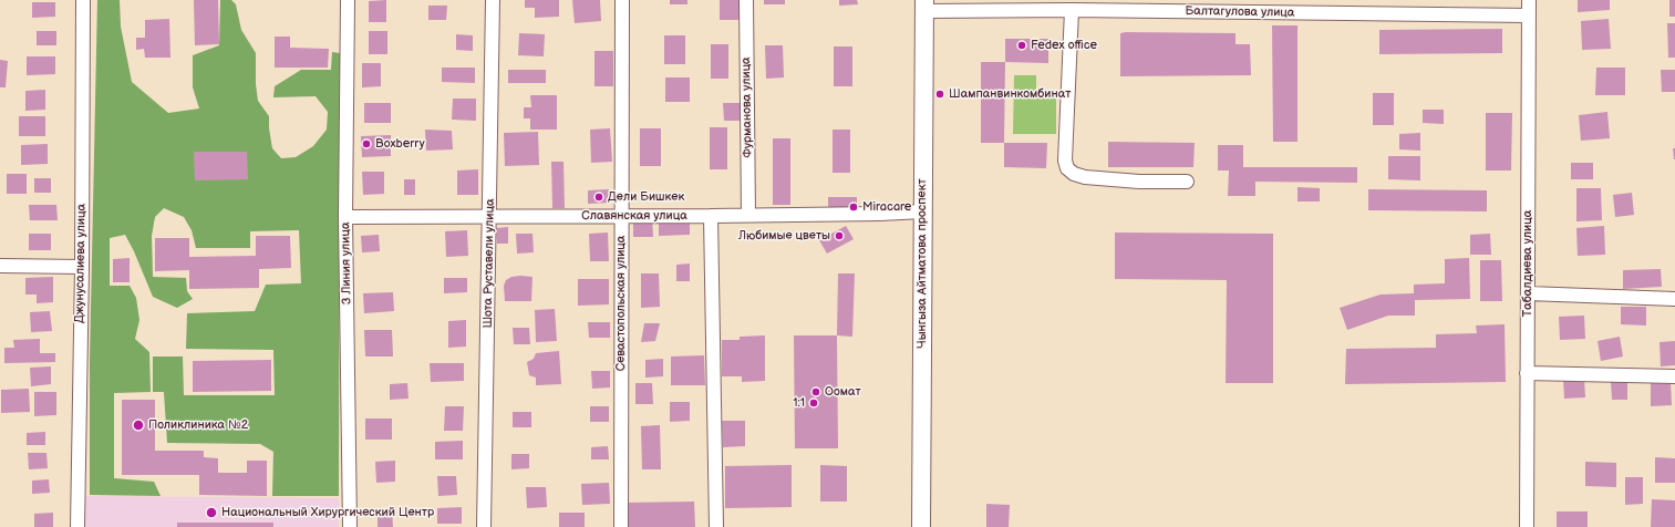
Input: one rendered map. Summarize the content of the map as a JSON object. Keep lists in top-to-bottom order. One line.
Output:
{"streets":{"main road":["Чынгыза Айтматова проспект"],"street":["Балтагулова улица","Фурманова улица","Славянская улица","Джунусалиева улица","3 Линия улица","Шота Руставели улица","Табалдиева улица","Севастопольская улица"]},"crossings":[["Балтагулова улица","Чынгыза Айтматова проспект"],["Балтагулова улица","Табалдиева улица"],["Фурманова улица","Славянская улица"],["Славянская улица","3 Линия улица"],["Славянская улица","Шота Руставели улица"],["Славянская улица","Чынгыза Айтматова проспект"],["Славянская улица","Севастопольская улица"]],"places":["Fedex office","Шампанвинкомбинат","Boxberry","Дели Бишкек","Miracare","Любимые цветы","Оомат","1:1","Поликлиника №2","Национальный Хирургический Центр"]}
